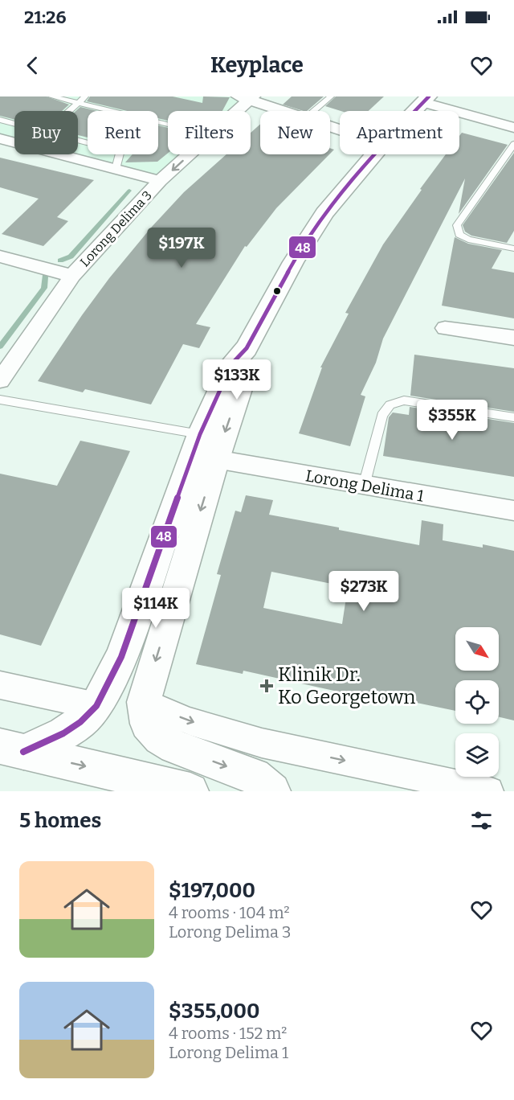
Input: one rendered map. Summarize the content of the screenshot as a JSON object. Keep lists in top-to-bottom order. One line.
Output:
{"streets":{"street":["Lorong Delima 3","Lorong Delima 1"]},"places":{"health":["Klinik Dr. Ko Georgetown"]},"lines":["transit line 48"],"north":"bottom right","page":{"status":"21:26","header":"Keyplace","chip":["Buy","Rent","Filters","New","Apartment"],"price":["$197K","$133K","$355K","$273K","$114K"],"heading":"5 homes","list":[{"name":"$197,000","note":"4 rooms · 104 m² · Lorong Delima 3"},{"name":"$355,000","note":"4 rooms · 152 m² · Lorong Delima 1"}]}}
